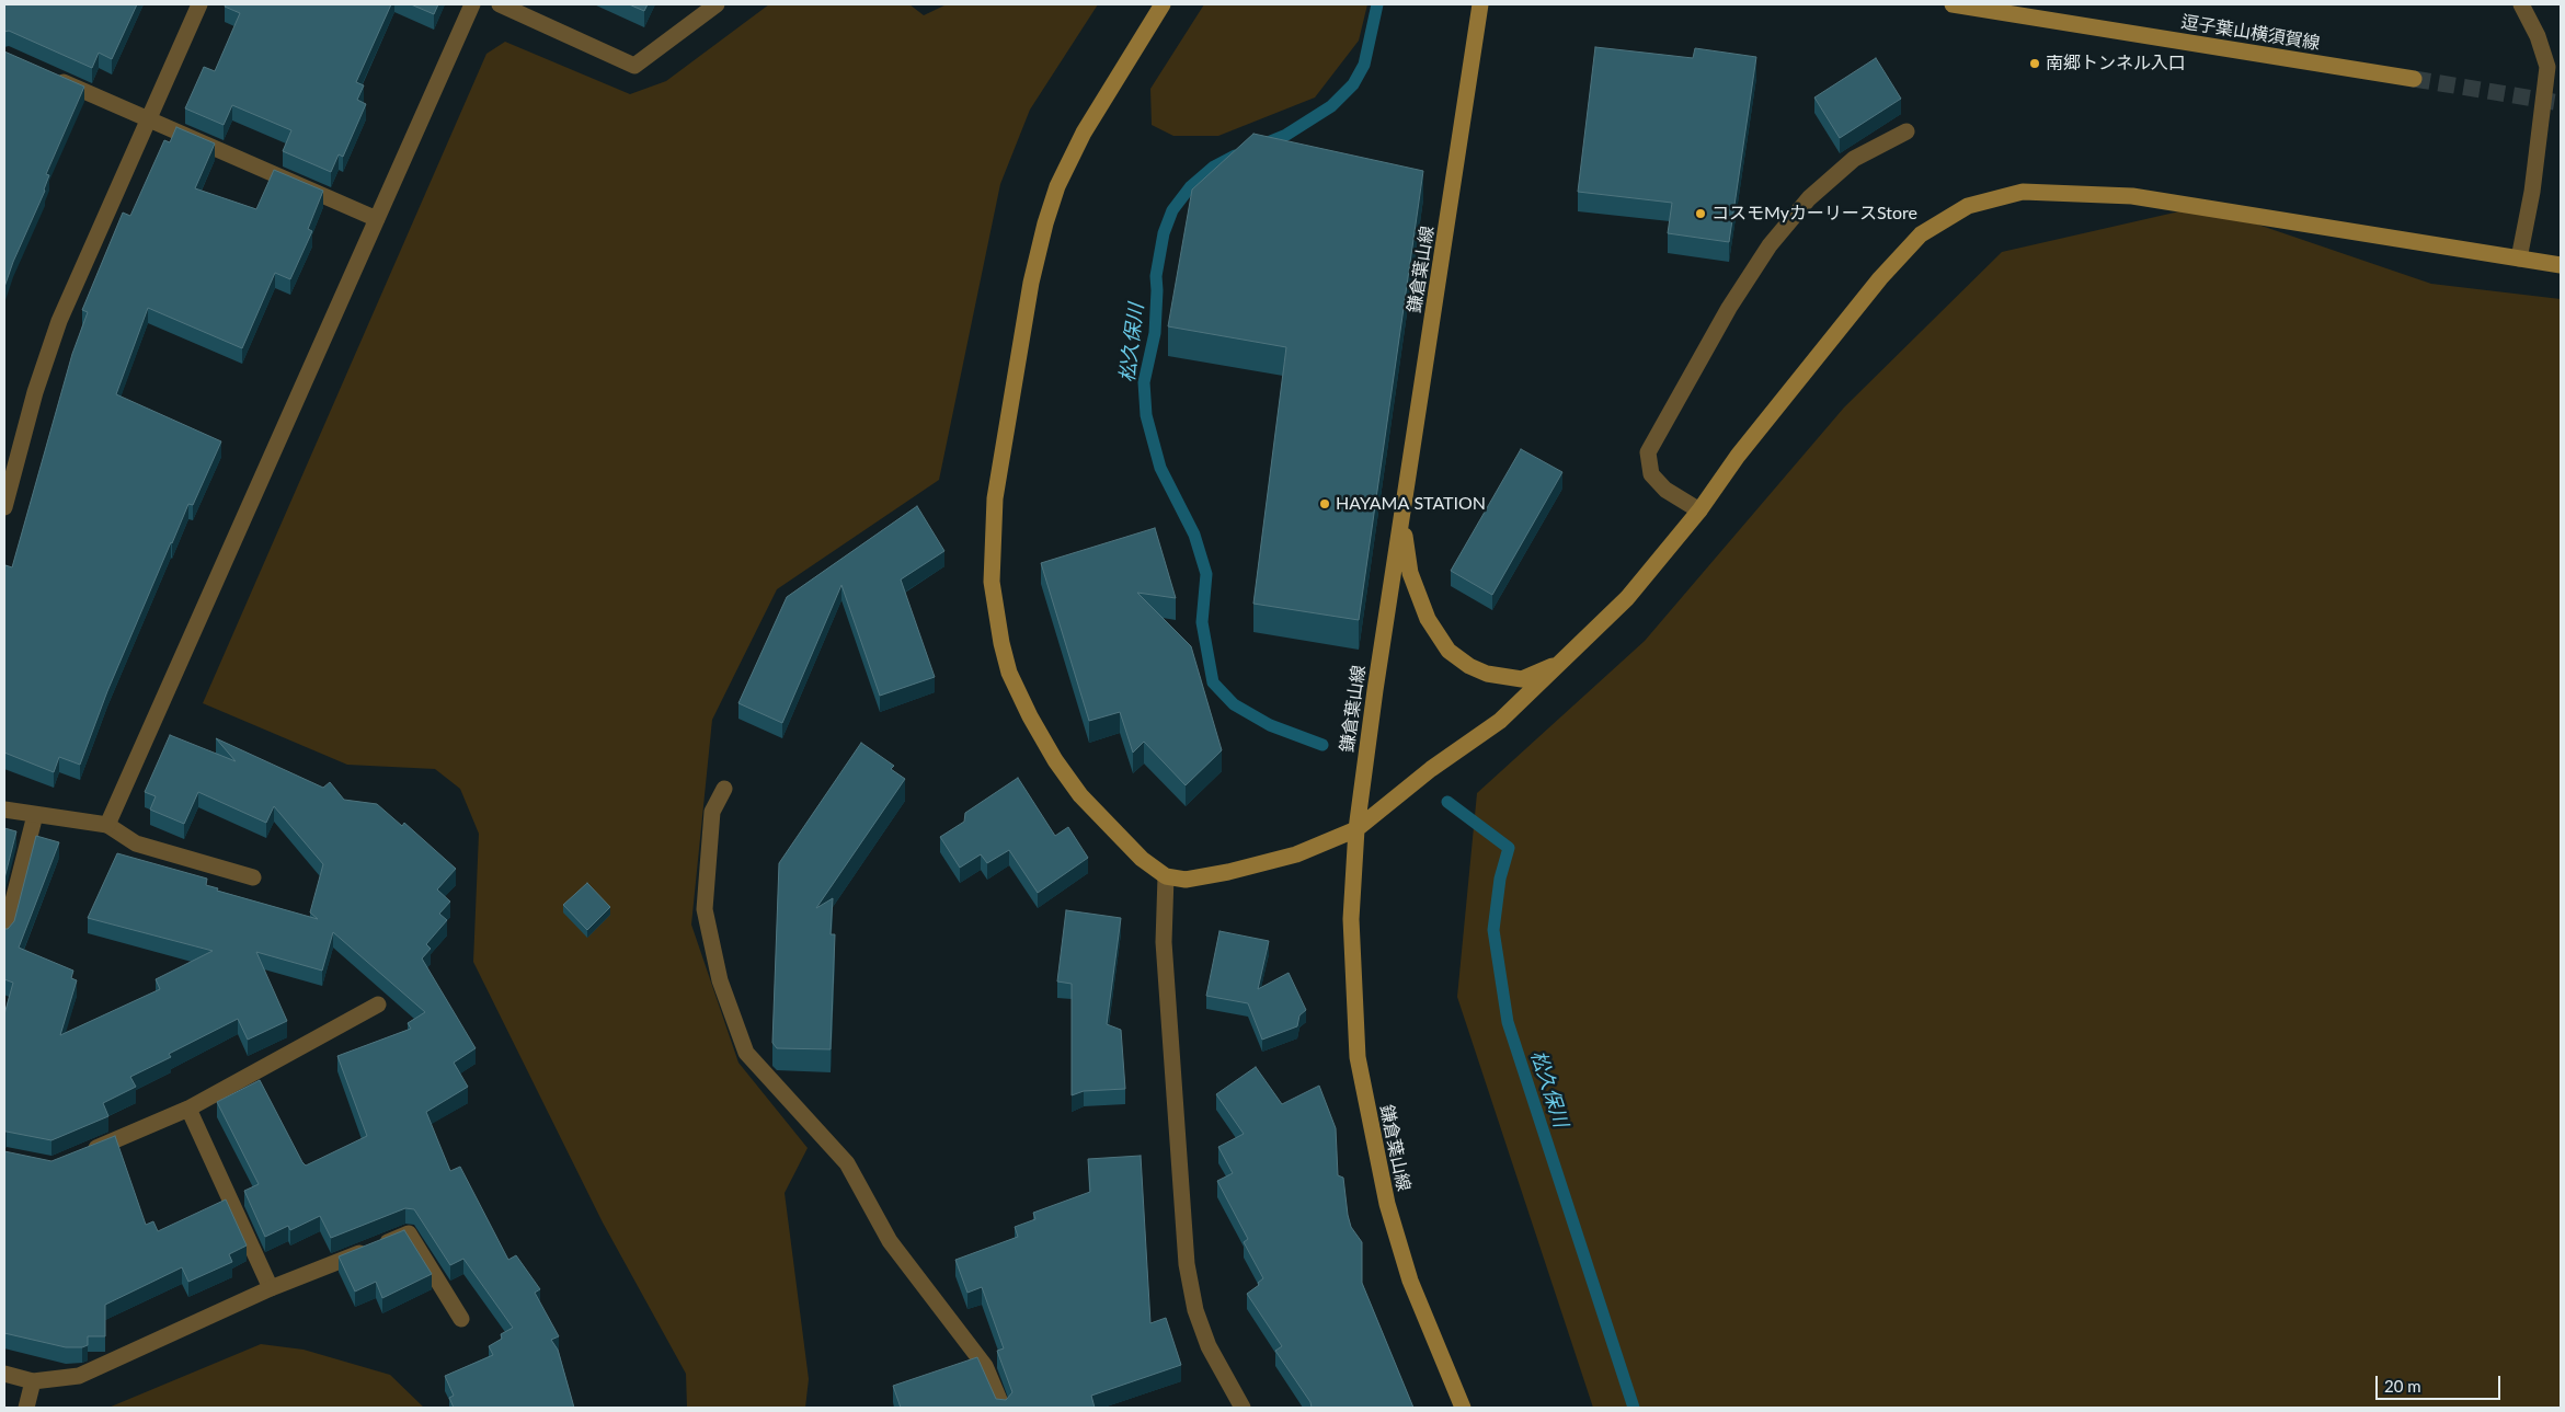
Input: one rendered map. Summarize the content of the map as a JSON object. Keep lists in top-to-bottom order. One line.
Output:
{"streets":{"street":["逗子葉山横須賀線","鎌倉葉山線"]},"water":["松久保川"],"places":["南郷トンネル入口","コスモMyカーリースStore","HAYAMA STATION"],"scale_bar":"20 m"}
